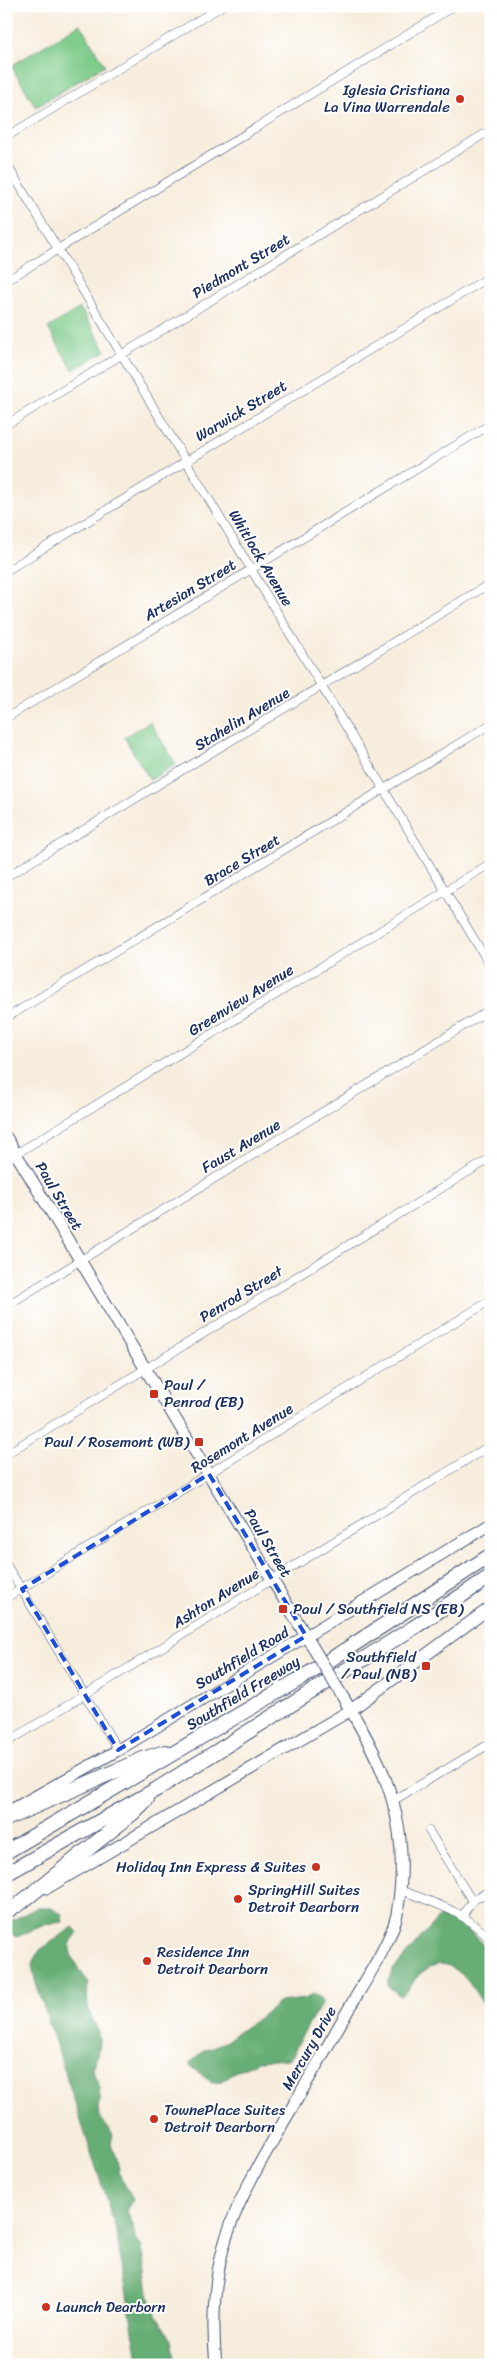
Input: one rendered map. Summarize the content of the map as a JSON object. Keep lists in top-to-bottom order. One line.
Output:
{"streets":{"highway":["Southfield Freeway"],"street":["Piedmont Street","Warwick Street","Whitlock Avenue","Artesian Street","Stahelin Avenue","Brace Street","Greenview Avenue","Faust Avenue","Paul Street","Penrod Street","Rosemont Avenue","Ashton Avenue","Southfield Road","Mercury Drive"]},"crossings":[["Piedmont Street","Whitlock Avenue"],["Warwick Street","Whitlock Avenue"],["Whitlock Avenue","Artesian Street"],["Whitlock Avenue","Stahelin Avenue"],["Whitlock Avenue","Brace Street"],["Whitlock Avenue","Greenview Avenue"],["Greenview Avenue","Paul Street"],["Faust Avenue","Paul Street"],["Paul Street","Penrod Street"],["Paul Street","Rosemont Avenue"],["Paul Street","Ashton Avenue"],["Paul Street","Southfield Road"],["Paul Street","Mercury Drive"]],"places":{"other":["Iglesia Cristiana La Vina Warrendale","Holiday Inn Express & Suites","SpringHill Suites Detroit Dearborn","Residence Inn Detroit Dearborn","TownePlace Suites Detroit Dearborn","Launch Dearborn"],"transit":["Paul / Penrod (EB)","Paul / Rosemont (WB)","Paul / Southfield NS (EB)","Southfield / Paul (NB)"]}}
